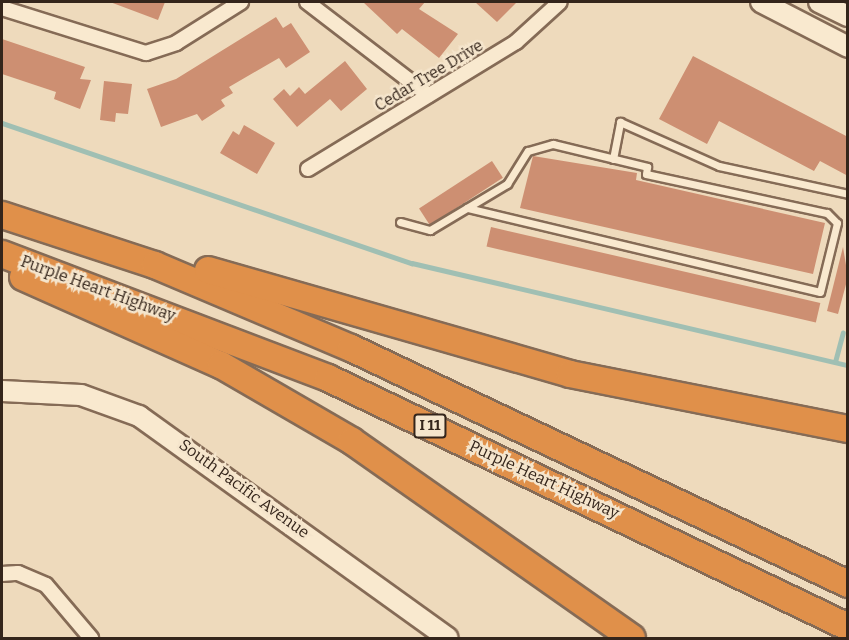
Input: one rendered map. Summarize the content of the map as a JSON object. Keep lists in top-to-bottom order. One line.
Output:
{"streets":{"highway":["Purple Heart Highway","I 11"],"street":["Cedar Tree Drive","South Pacific Avenue"]}}
